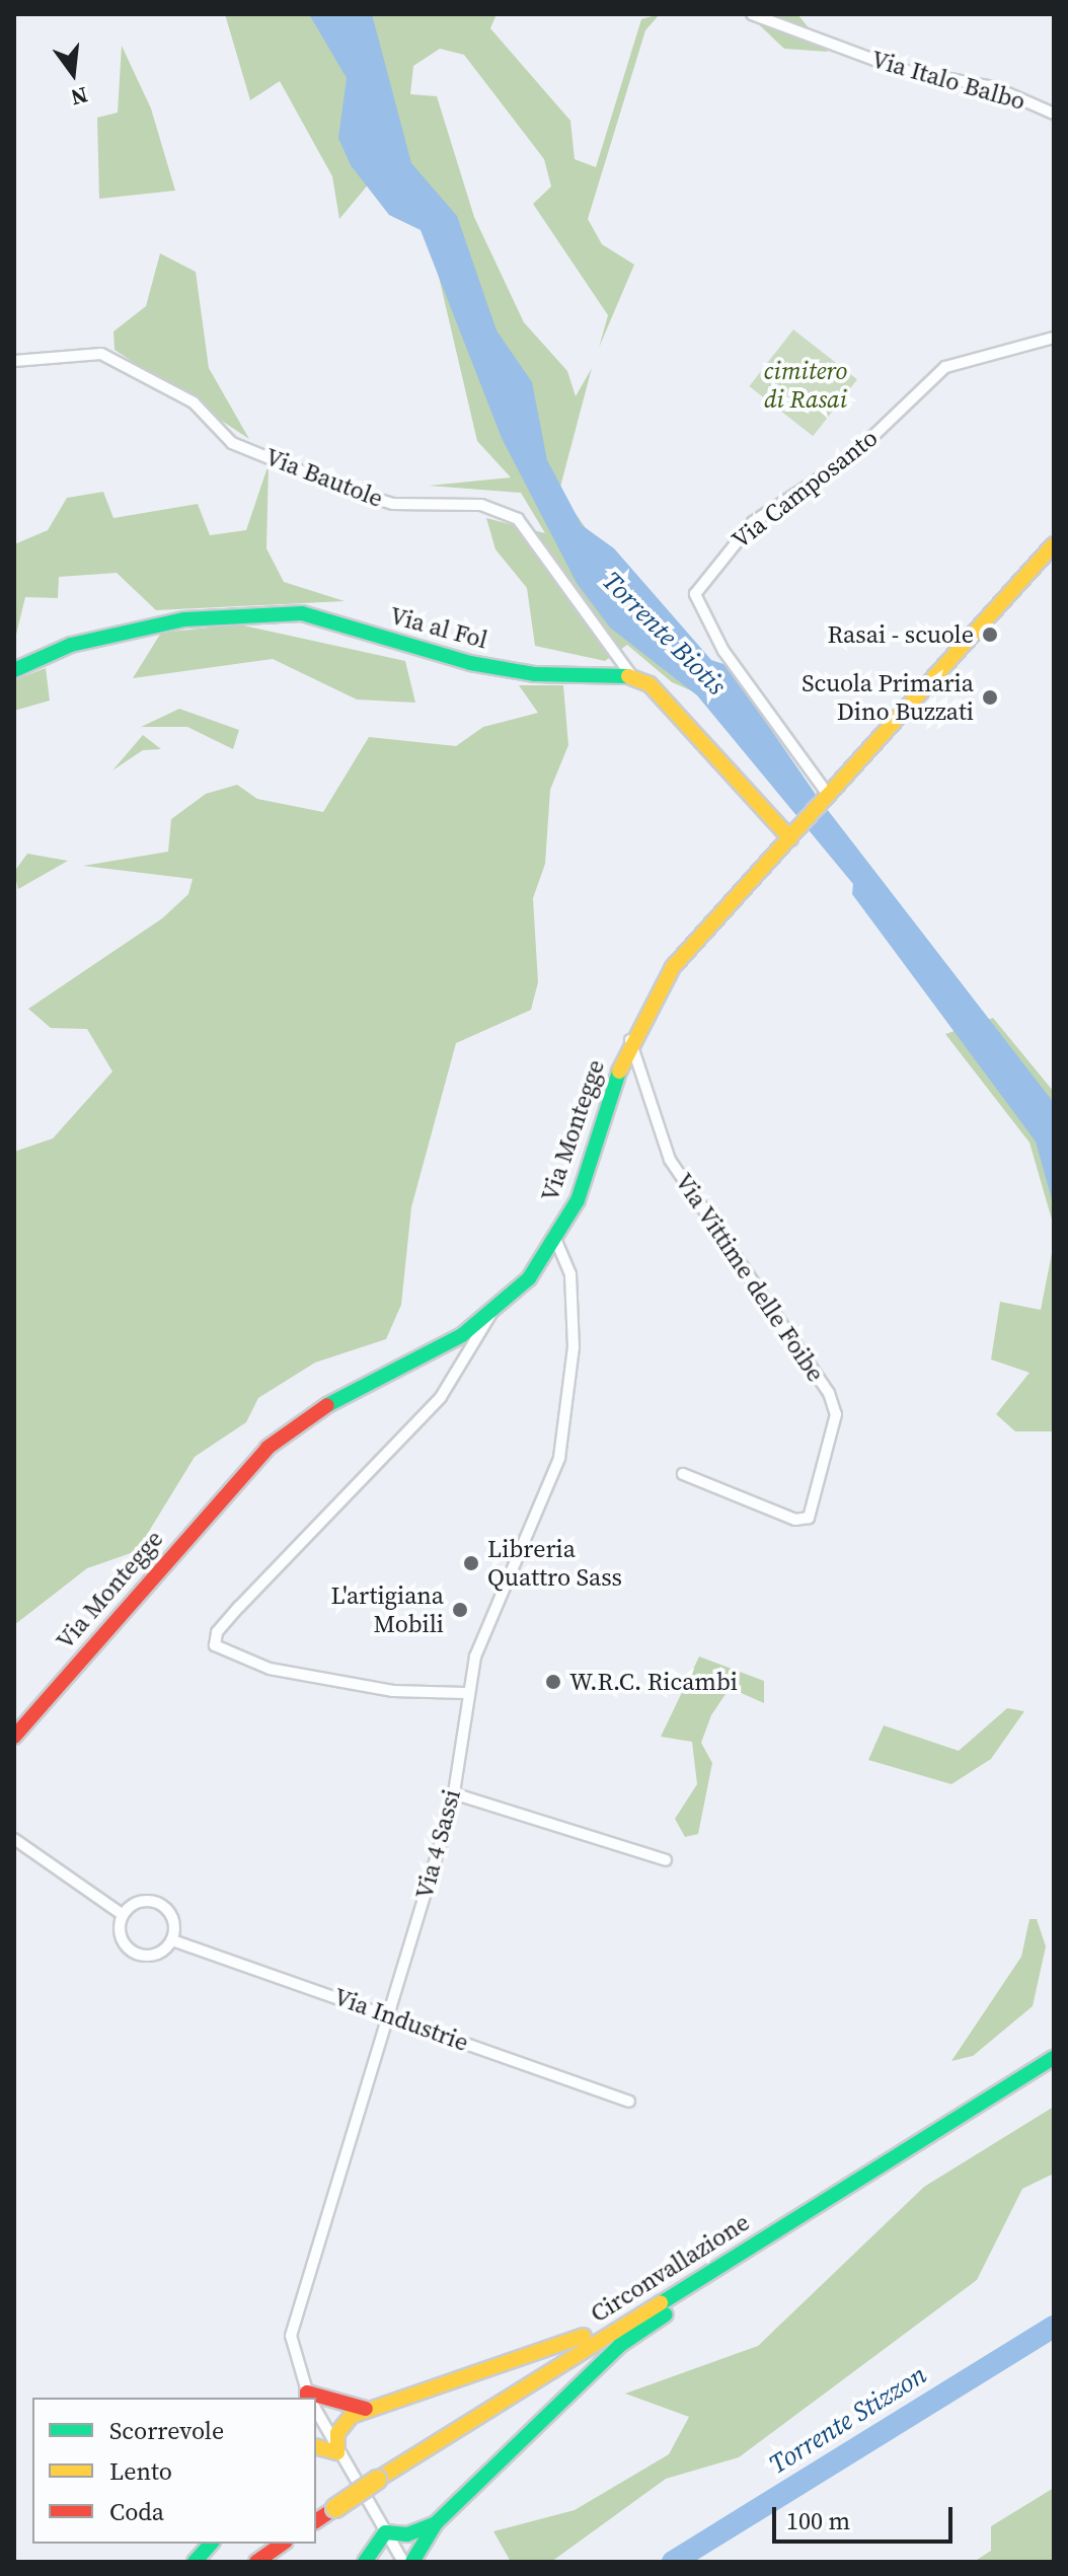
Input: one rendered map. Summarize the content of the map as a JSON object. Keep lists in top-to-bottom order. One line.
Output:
{"streets":{"main road":["Via al Fol","Via Montegge","Circonvallazione"],"street":["Via Italo Balbo","Via Bautole","Via Camposanto","Via Vittime delle Foibe","Via 4 Sassi","Via Industrie"]},"crossings":[["Via Bautole","Via al Fol"],["Via Camposanto","Via Montegge"],["Via Montegge","Via Vittime delle Foibe"],["Via Montegge","Via 4 Sassi"],["Via 4 Sassi","Via Industrie"]],"water":["Torrente Biotis","Torrente Stizzon"],"parks":["cimitero di Rasai"],"places":["Rasai - scuole","Scuola Primaria Dino Buzzati","Libreria Quattro Sass","L'artigiana Mobili","W.R.C. Ricambi"],"legend":["Scorrevole","Lento","Coda"],"scale_bar":"100 m","north":"bottom"}
